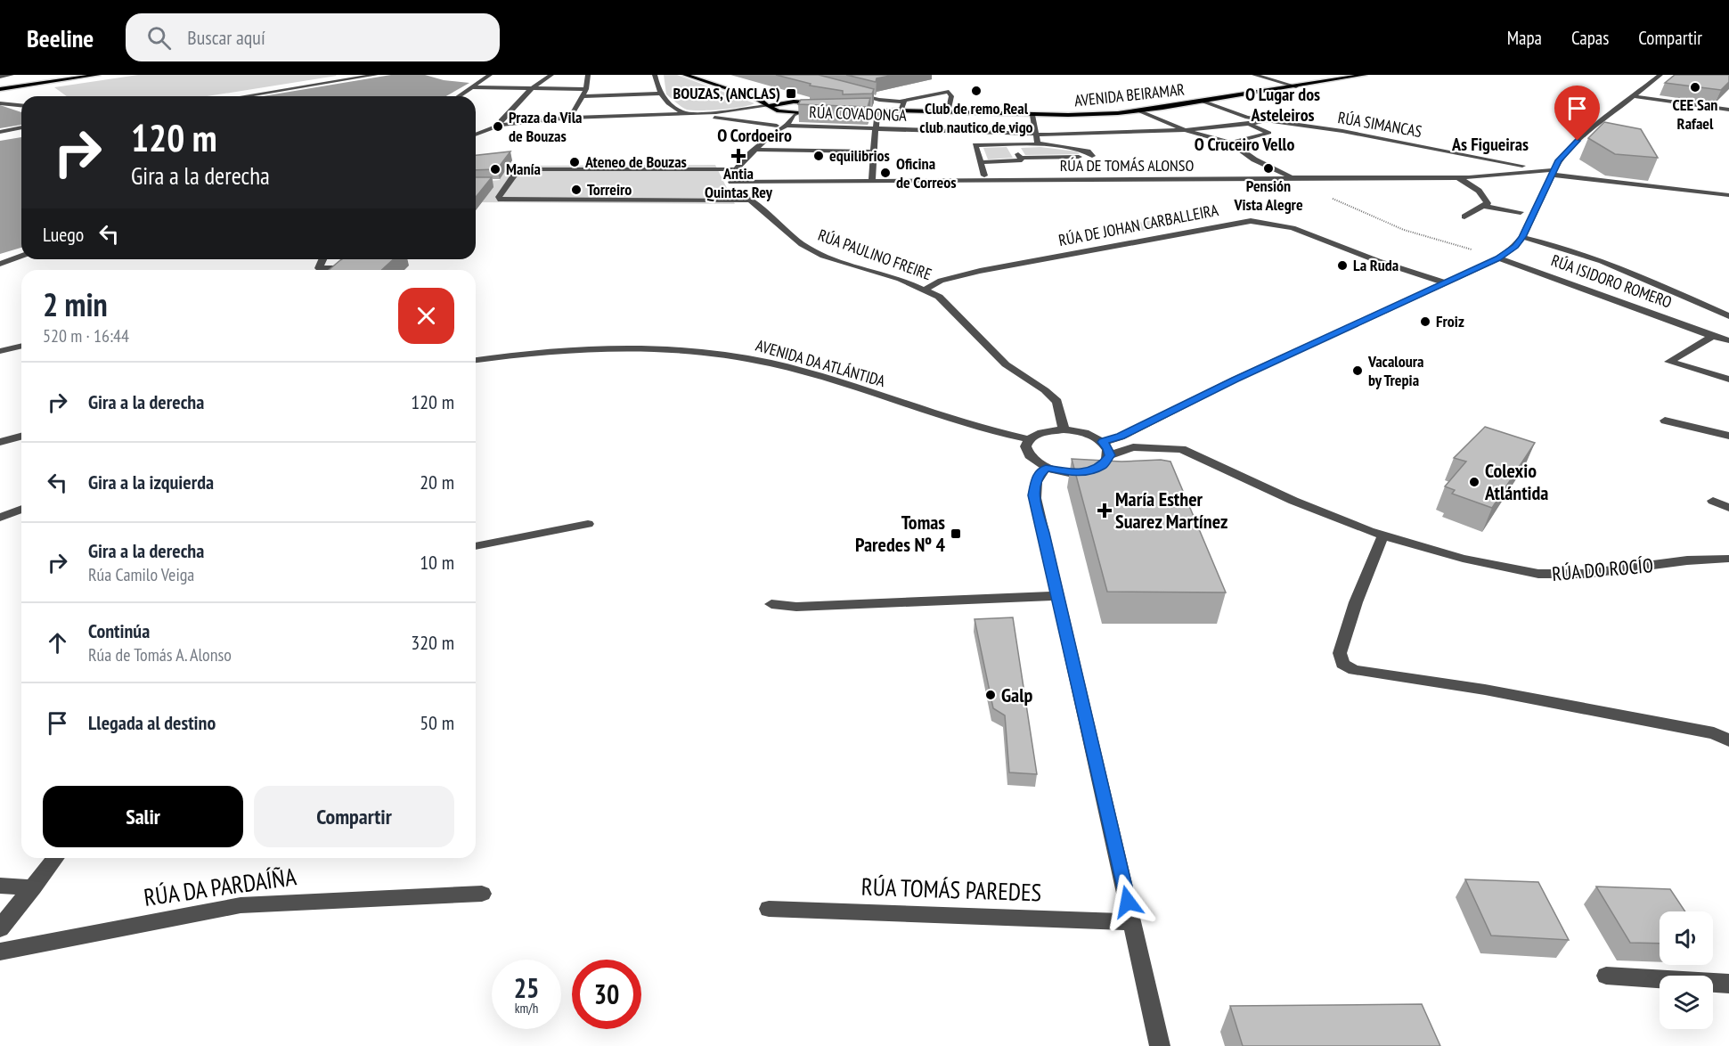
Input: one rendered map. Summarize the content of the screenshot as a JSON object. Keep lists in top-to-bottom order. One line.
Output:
{"streets":{"main road":["AVENIDA BEIRAMAR"],"street":["RÚA COVADONGA","RÚA SIMANCAS","RÚA DE TOMÁS ALONSO","RÚA DE JOHAN CARBALLEIRA","RÚA PAULINO FREIRE","RÚA ISIDORO ROMERO","AVENIDA DA ATLÁNTIDA","RÚA DO ROCÍO","RÚA DA PARDAÍÑA","RÚA TOMÁS PAREDES"]},"crossings":[["AVENIDA BEIRAMAR","RÚA SIMANCAS"],["RÚA SIMANCAS","RÚA DE TOMÁS ALONSO"],["RÚA DE TOMÁS ALONSO","RÚA PAULINO FREIRE"],["RÚA DE JOHAN CARBALLEIRA","RÚA PAULINO FREIRE"]],"districts":["O Lugar dos Asteleiros","O Cordoeiro","O Cruceiro Vello","As Figueiras"],"places":{"other":["CEE San Rafael","Club de remo Real club nautico de vigo","Praza da Vila de Bouzas","equilibrios","Ateneo de Bouzas","Pensión Vista Alegre","Manía","Oficina de Correos","Torreiro","La Ruda","Froiz","Vacaloura by Trepia","Colexio Atlántida","Galp"],"transit":["BOUZAS, (ANCLAS)","Tomas Paredes Nº 4"],"health":["Antia Quintas Rey","María Esther Suarez Martínez"]},"page":{"header":"Beeline","search":"Buscar aquí","nav":["Mapa","Capas","Compartir"],"turn":["120 m","Gira a la derecha"],"then":"Luego","heading":["2 min","520 m · 16:44"],"list":[{"name":"Gira a la derecha","value":"120 m"},{"name":"Gira a la izquierda","value":"20 m"},{"name":"Gira a la derecha","note":"Rúa Camilo Veiga","value":"10 m"},{"name":"Continúa","note":"Rúa de Tomás A. Alonso","value":"320 m"},{"name":"Llegada al destino","value":"50 m"}],"buttons":["Salir","Compartir"],"speed":"25 km/h","limit":"30"}}
